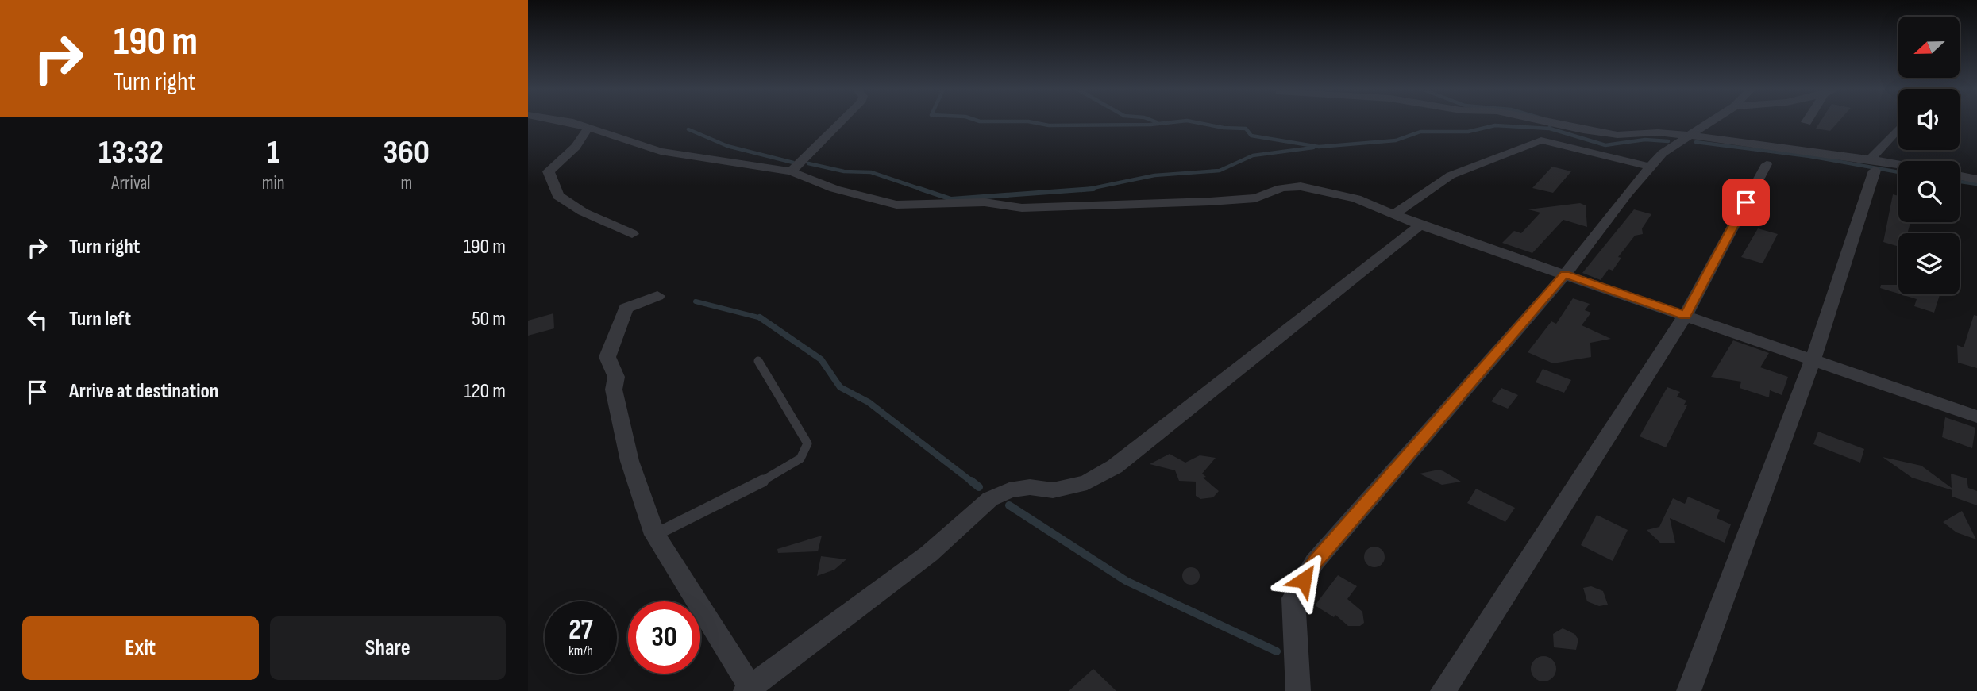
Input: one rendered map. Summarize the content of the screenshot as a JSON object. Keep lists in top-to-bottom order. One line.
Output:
{"north":"left","page":{"turn":["190 m","Turn right"],"eta":["13:32","Arrival","1","min","360","m"],"list":[{"name":"Turn right","value":"190 m"},{"name":"Turn left","value":"50 m"},{"name":"Arrive at destination","value":"120 m"}],"speed":"27 km/h","limit":"30","buttons":["Exit","Share"]}}
